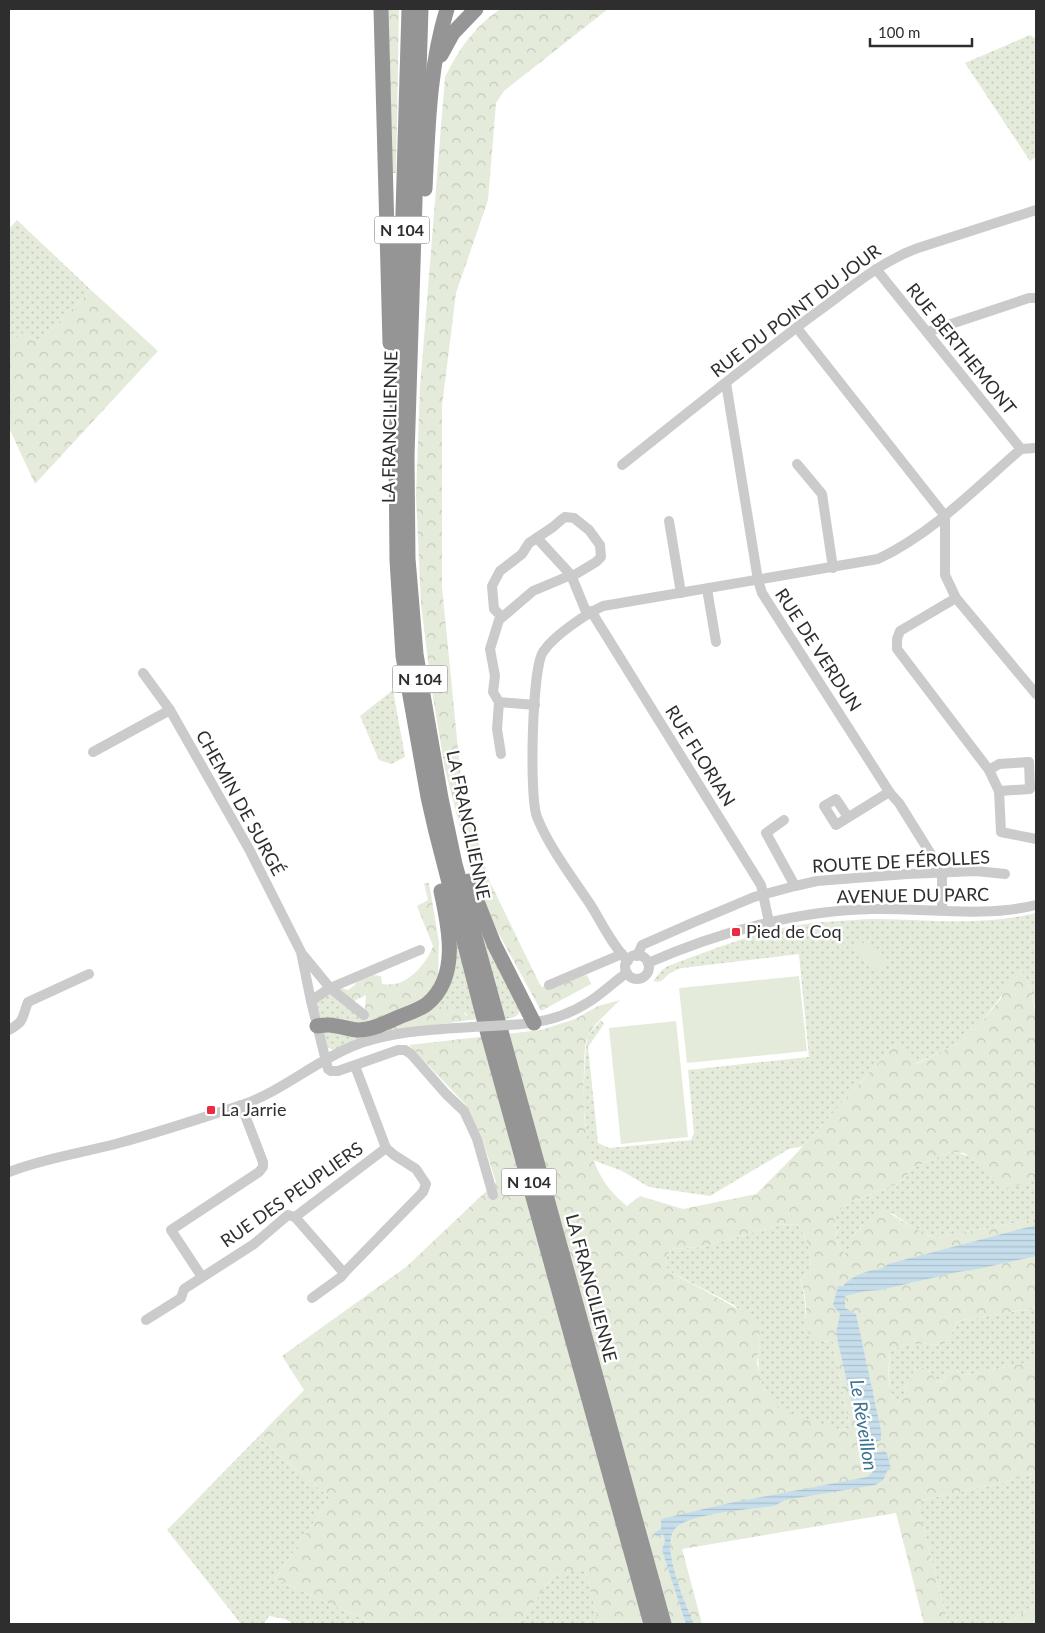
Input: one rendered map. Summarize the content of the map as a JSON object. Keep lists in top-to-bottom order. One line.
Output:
{"streets":{"highway":["N 104","LA FRANCILIENNE"],"street":["RUE DU POINT DU JOUR","RUE BERTHEMONT","RUE DE VERDUN","RUE FLORIAN","CHEMIN DE SURGÉ","ROUTE DE FÉROLLES","AVENUE DU PARC","RUE DES PEUPLIERS"]},"crossings":[["RUE DU POINT DU JOUR","RUE BERTHEMONT"],["RUE DU POINT DU JOUR","RUE DE VERDUN"],["RUE DE VERDUN","ROUTE DE FÉROLLES"],["RUE FLORIAN","ROUTE DE FÉROLLES"],["RUE FLORIAN","AVENUE DU PARC"],["ROUTE DE FÉROLLES","AVENUE DU PARC"]],"water":["Le Réveillon"],"places":{"transit":["Pied de Coq","La Jarrie"]},"scale_bar":"100 m"}
